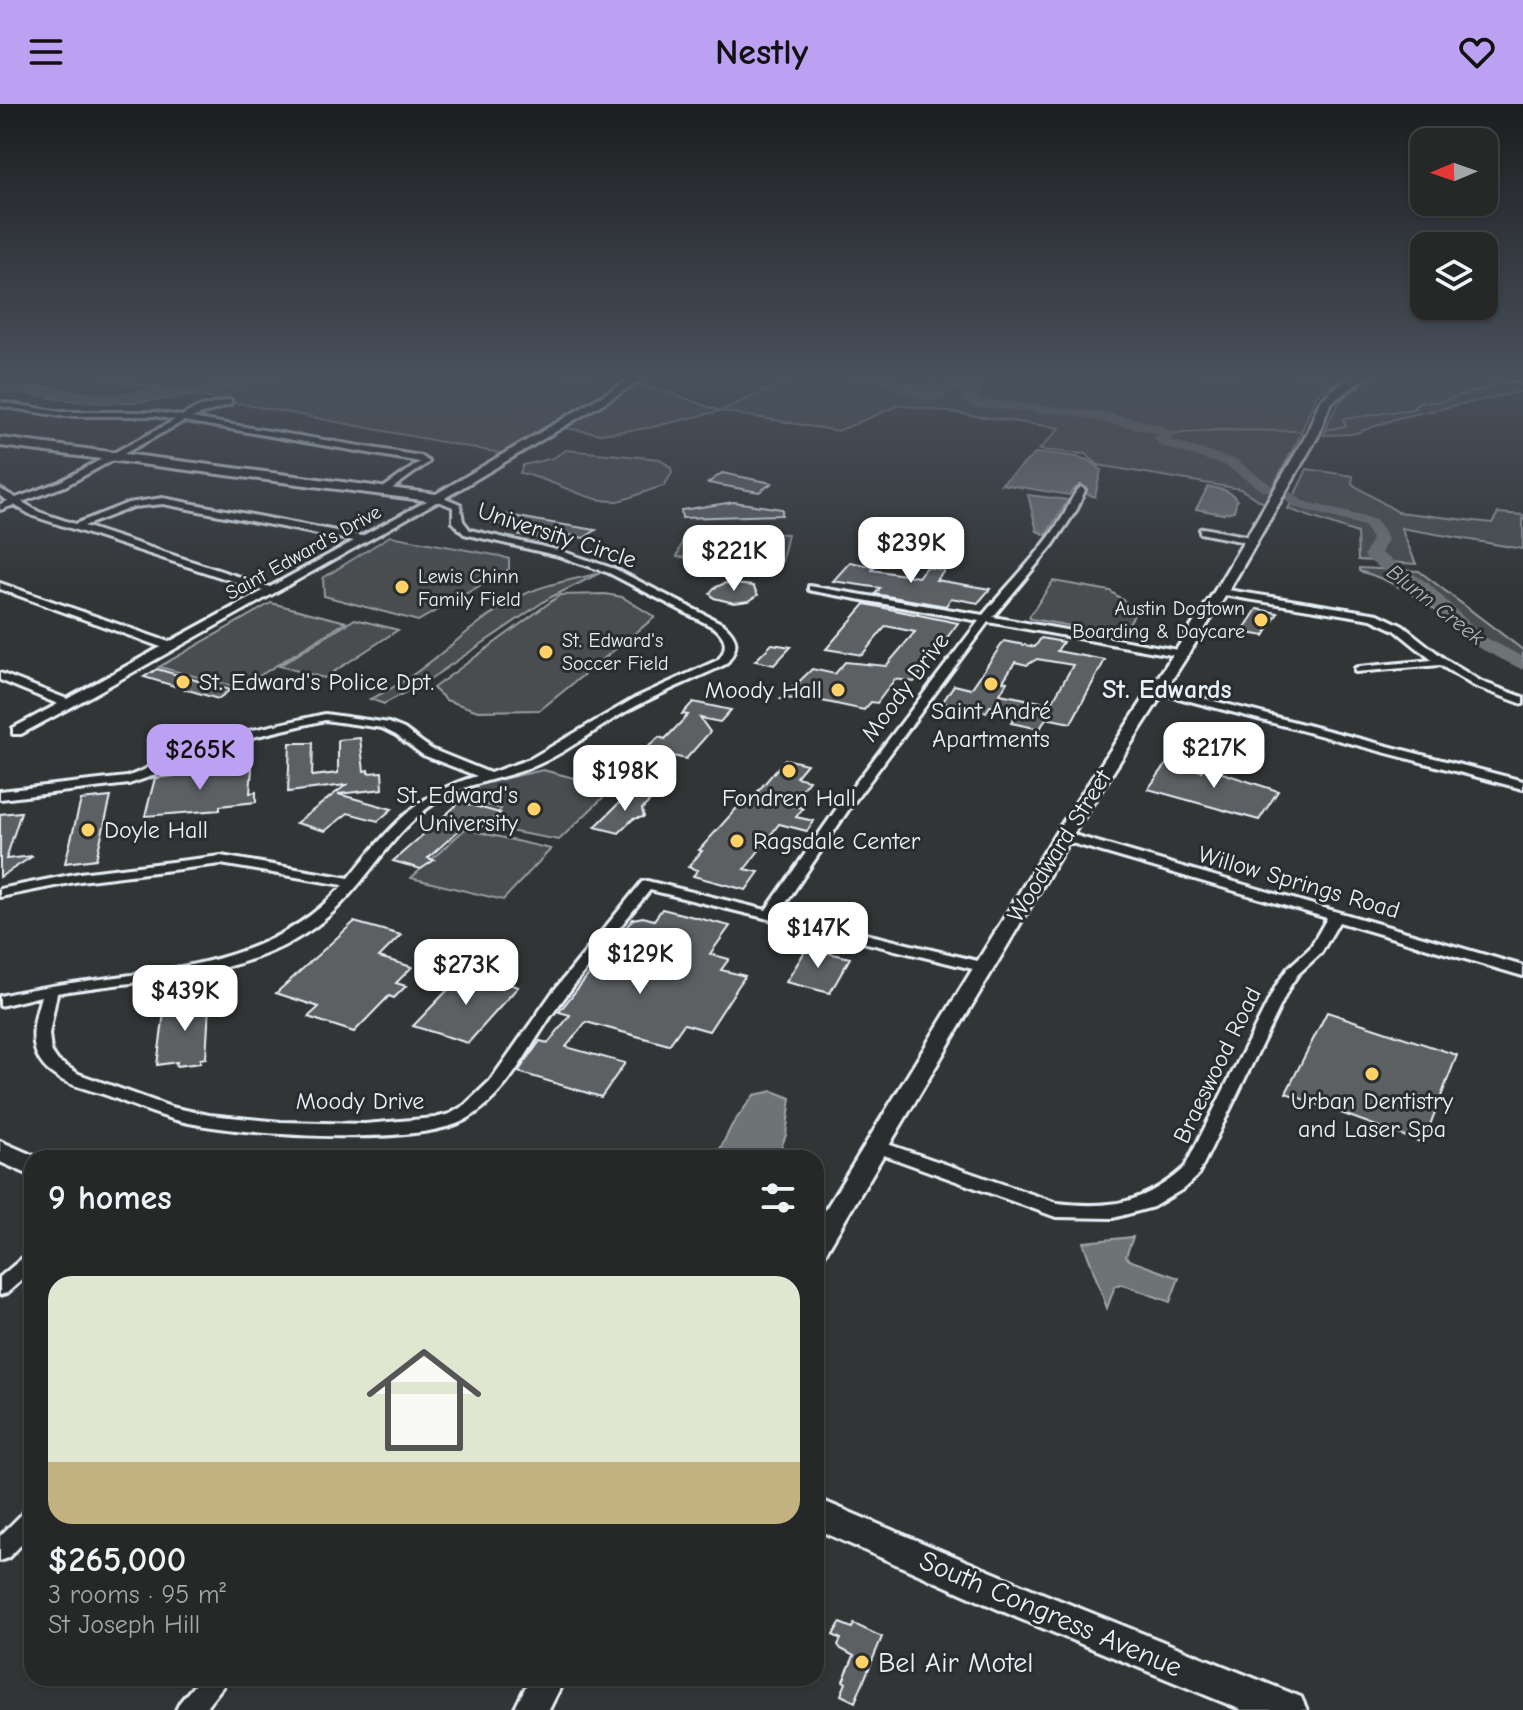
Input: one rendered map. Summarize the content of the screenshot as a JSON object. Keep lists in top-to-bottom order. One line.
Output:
{"streets":{"main road":["South Congress Avenue"],"street":["University Circle","Saint Edward's Drive","Moody Drive","Woodward Street","Willow Springs Road","Braeswood Road"]},"crossings":[["University Circle","Saint Edward's Drive"],["University Circle","Moody Drive"],["Woodward Street","Willow Springs Road"],["Woodward Street","Braeswood Road"],["Willow Springs Road","Braeswood Road"]],"districts":["St. Edwards"],"water":["Blunn Creek"],"places":["Lewis Chinn Family Field","Austin Dogtown Boarding & Daycare","St. Edward's Soccer Field","St. Edward's Police Dpt.","Saint André Apartments","Moody Hall","Fondren Hall","St. Edward's University","Doyle Hall","Ragsdale Center","Urban Dentistry and Laser Spa","Bel Air Motel"],"north":"left","page":{"header":"Nestly","price":["$239K","$221K","$217K","$265K","$198K","$147K","$129K","$273K","$439K"],"heading":"9 homes","list":[{"name":"$265,000","note":"3 rooms · 95 m² · St Joseph Hill"}]}}
